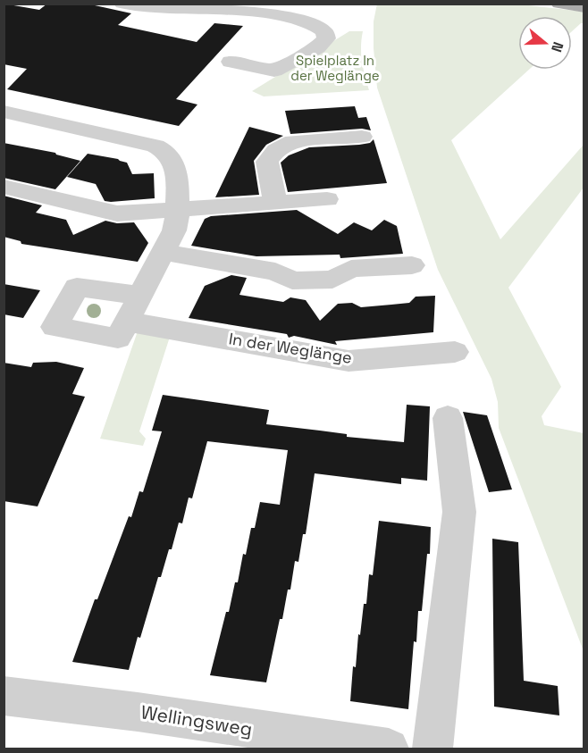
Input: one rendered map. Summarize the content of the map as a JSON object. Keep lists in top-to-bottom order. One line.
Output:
{"streets":{"street":["In der Weglänge","Wellingsweg"]},"parks":["Spielplatz In der Weglänge"],"north":"right"}
